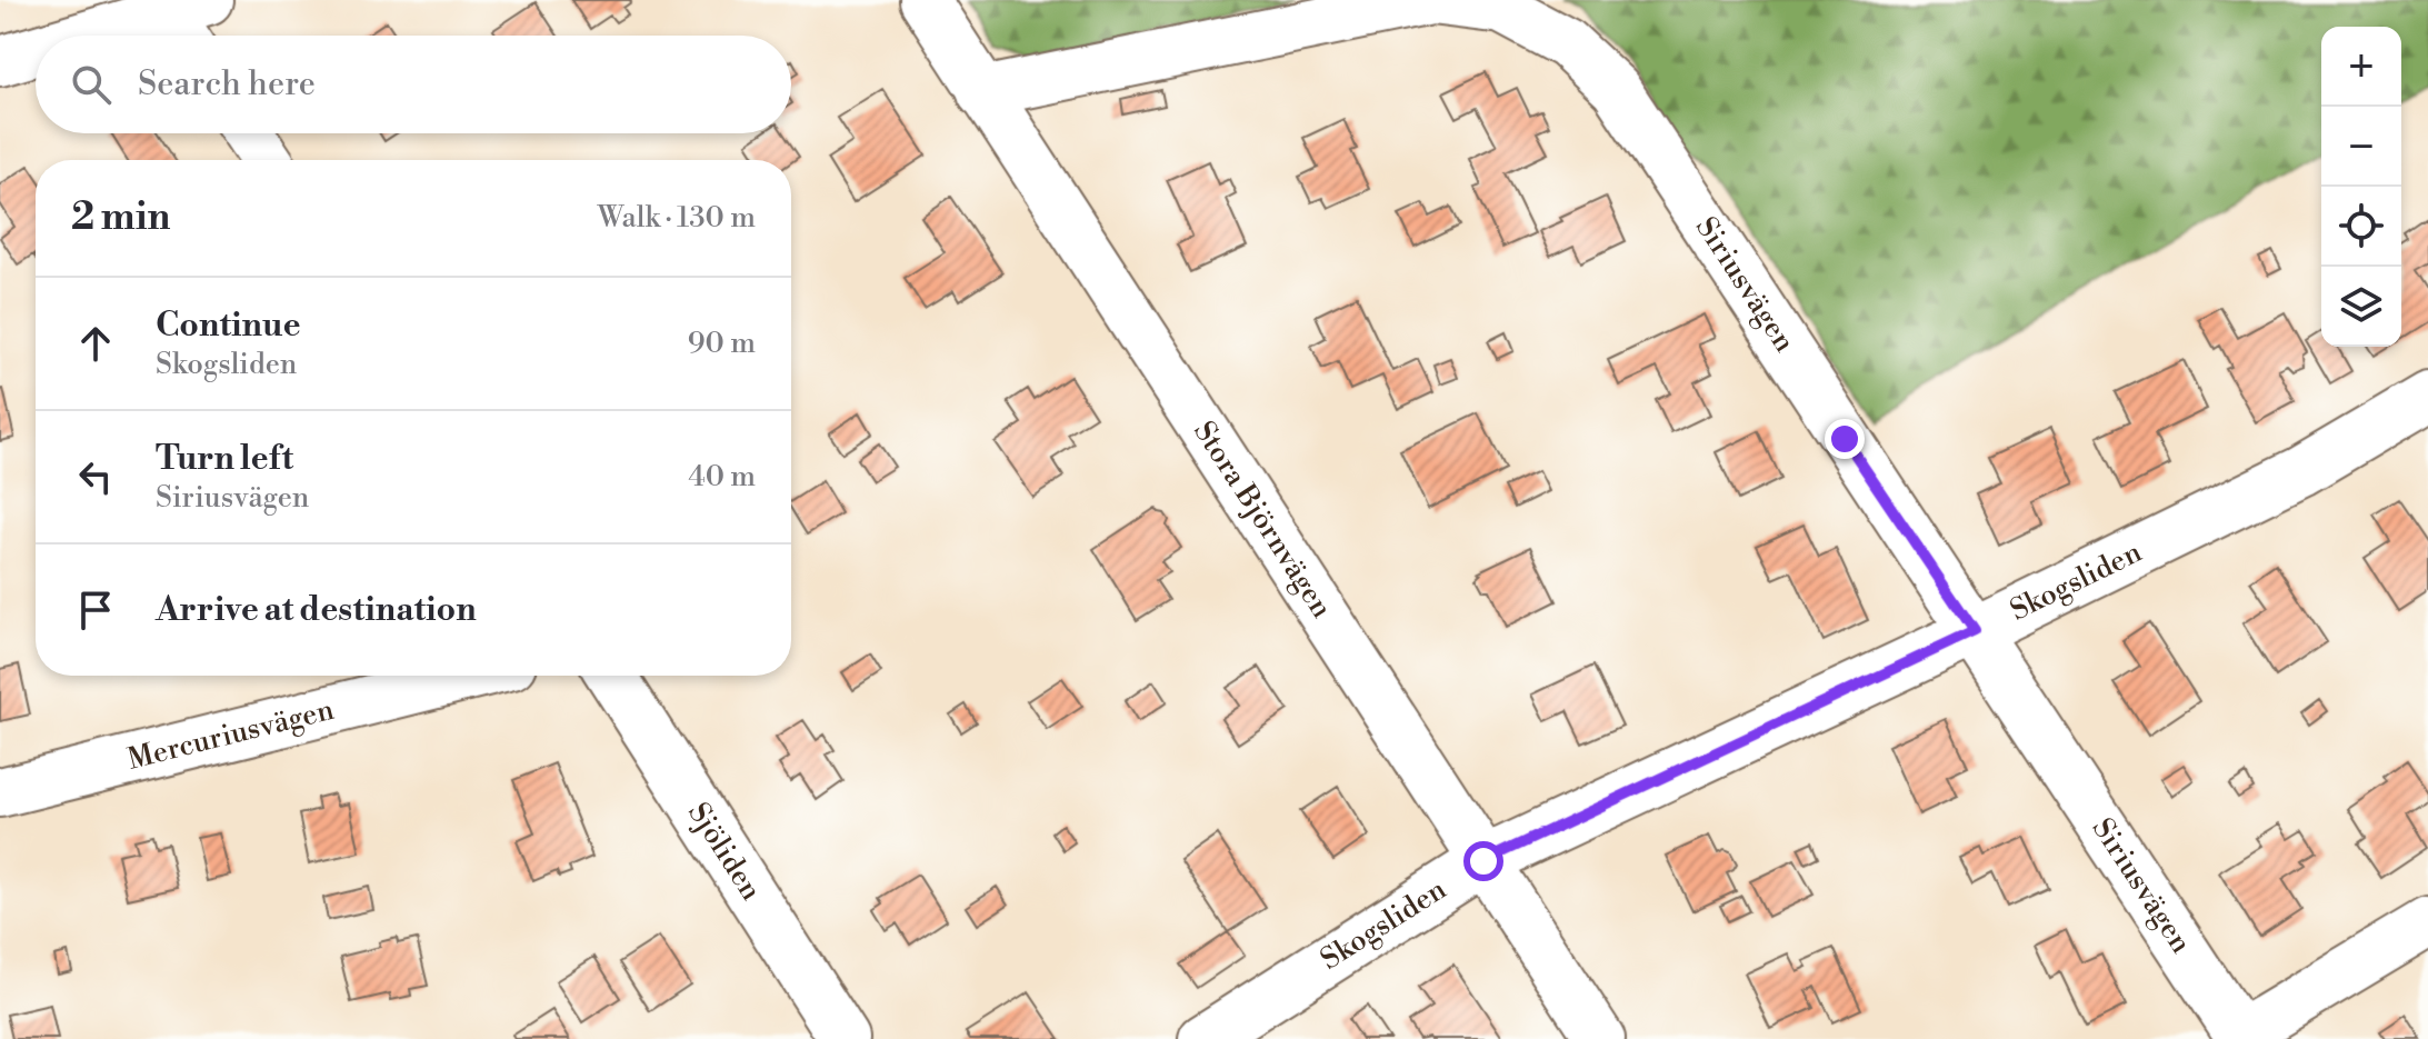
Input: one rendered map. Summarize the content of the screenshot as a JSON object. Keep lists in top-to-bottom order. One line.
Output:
{"streets":{"street":["Siriusvägen","Stora Björnvägen","Skogsliden","Mercuriusvägen","Sjöliden"]},"crossings":[["Siriusvägen","Stora Björnvägen"],["Siriusvägen","Skogsliden"],["Stora Björnvägen","Skogsliden"]],"page":{"map_buttons":["+","−"],"search":"Search here","heading":["2 min","Walk · 130 m"],"list":[["Continue","Skogsliden","90 m"],["Turn left","Siriusvägen","40 m"],"Arrive at destination"]}}
